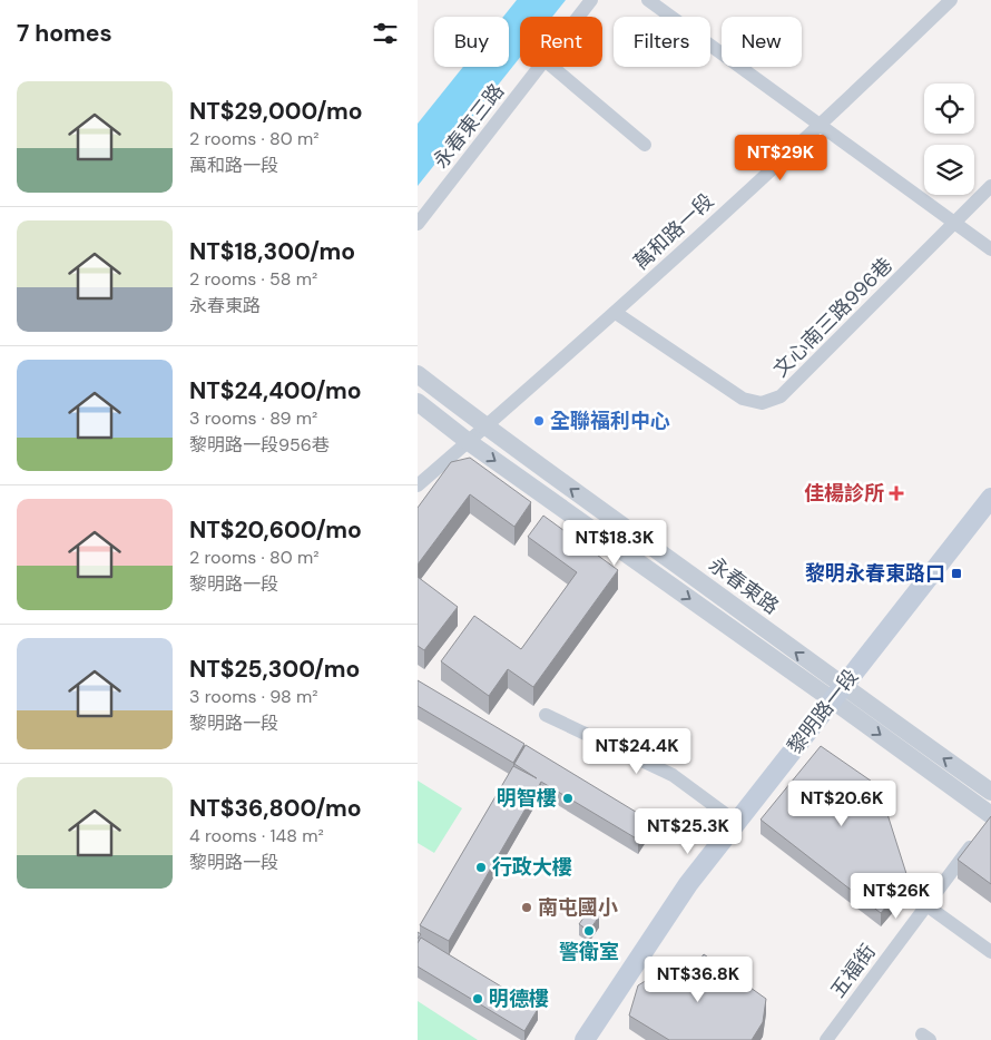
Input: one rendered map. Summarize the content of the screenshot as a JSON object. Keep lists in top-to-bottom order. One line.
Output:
{"streets":{"main road":["黎明路一段"],"street":["永春東三路","萬和路一段","文心南三路996巷","永春東路","五福街"]},"crossings":[["萬和路一段","文心南三路996巷"],["萬和路一段","永春東路"],["永春東路","黎明路一段"],["永春東路","五福街"]],"places":{"other":["全聯福利中心","明智樓","行政大樓","南屯國小","警衛室","明德樓"],"health":["佳楊診所"],"transit":["黎明永春東路口"]},"page":{"heading":"7 homes","chip":["Buy","Rent","Filters","New"],"list":[{"name":"NT$29,000/mo","note":"2 rooms · 80 m² · 萬和路一段"},{"name":"NT$18,300/mo","note":"2 rooms · 58 m² · 永春東路"},{"name":"NT$24,400/mo","note":"3 rooms · 89 m² · 黎明路一段956巷"},{"name":"NT$20,600/mo","note":"2 rooms · 80 m² · 黎明路一段"},{"name":"NT$25,300/mo","note":"3 rooms · 98 m² · 黎明路一段"},{"name":"NT$36,800/mo","note":"4 rooms · 148 m² · 黎明路一段"}],"price":["NT$29K","NT$18.3K","NT$24.4K","NT$20.6K","NT$25.3K","NT$26K","NT$36.8K"]}}
